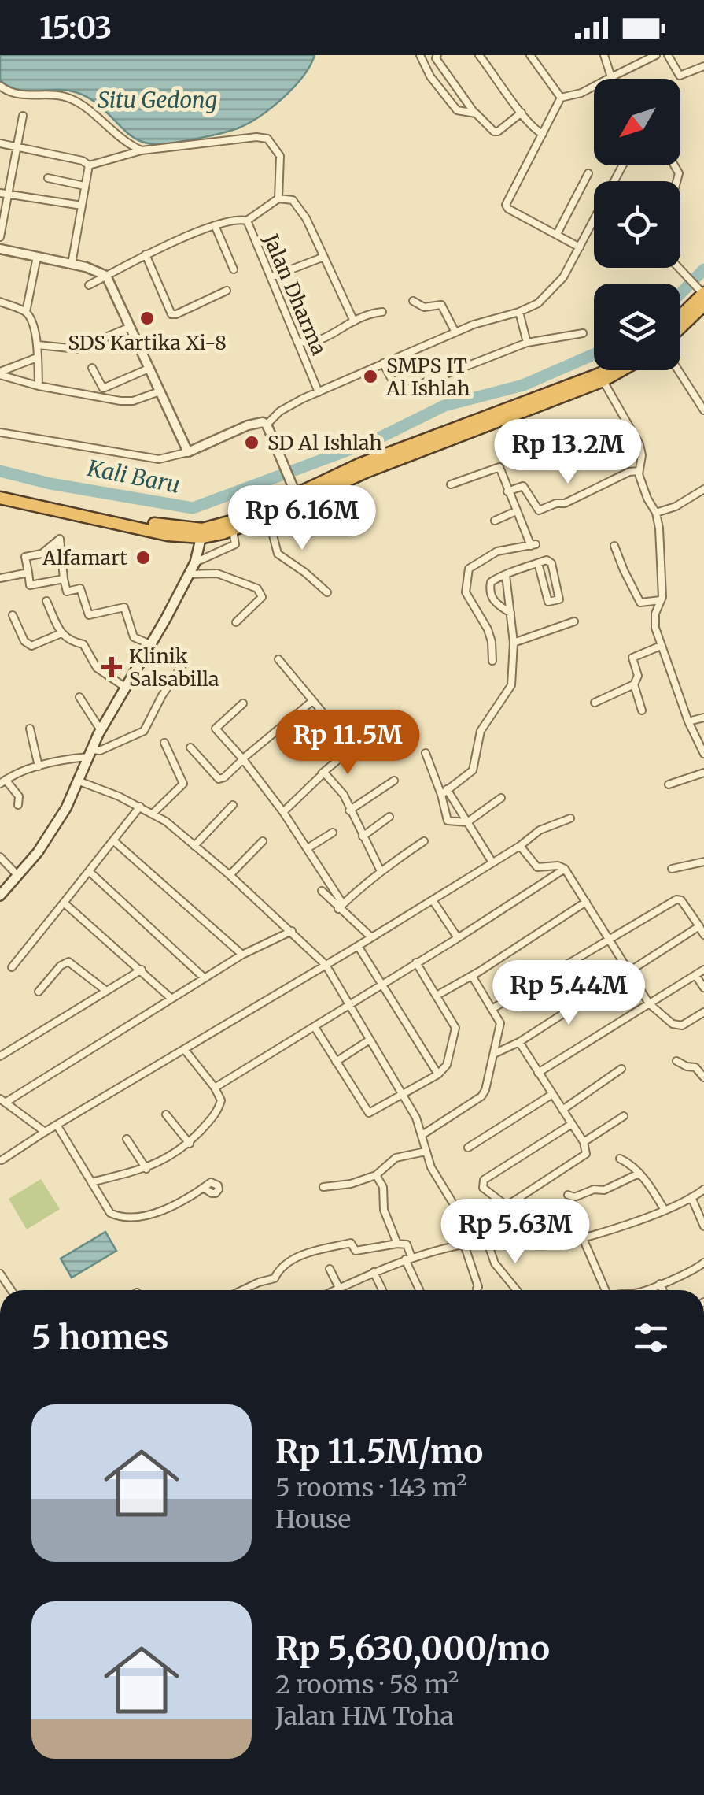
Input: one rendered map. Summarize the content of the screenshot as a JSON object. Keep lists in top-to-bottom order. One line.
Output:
{"streets":{"street":["Jalan Dharma"]},"water":["Situ Gedong","Kali Baru"],"places":{"other":["SDS Kartika Xi-8","SMPS IT Al Ishlah","SD Al Ishlah","Alfamart"],"health":["Klinik Salsabilla"]},"north":"bottom left","page":{"status":"15:03","price":["Rp 13.2M","Rp 6.16M","Rp 11.5M","Rp 5.44M","Rp 5.63M"],"heading":"5 homes","list":[{"name":"Rp 11.5M/mo","note":"5 rooms · 143 m² · House"},{"name":"Rp 5,630,000/mo","note":"2 rooms · 58 m² · Jalan HM Toha"}]}}
